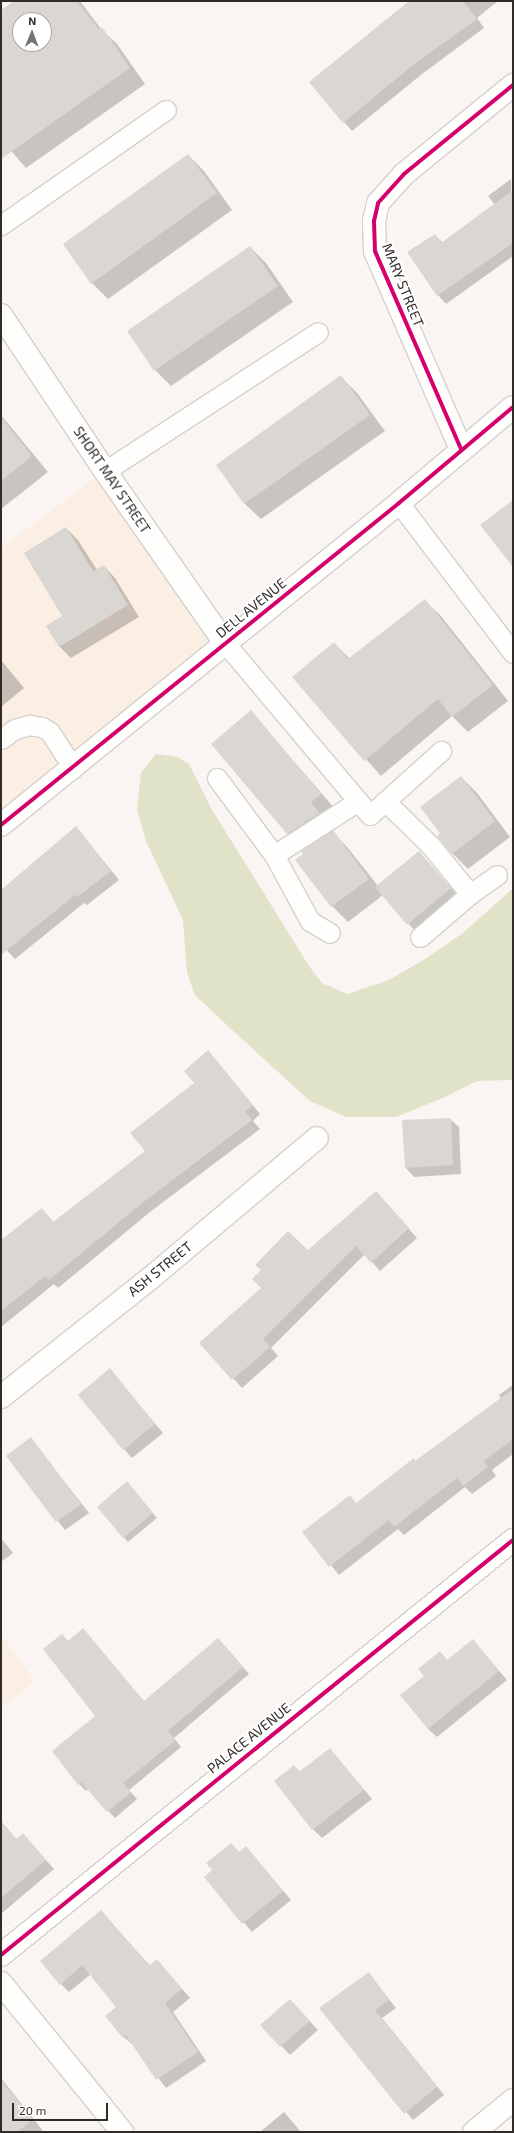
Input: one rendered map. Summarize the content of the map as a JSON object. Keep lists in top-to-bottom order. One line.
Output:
{"streets":{"street":["MARY STREET","SHORT MAY STREET","DELL AVENUE","ASH STREET","PALACE AVENUE"]},"crossings":[["MARY STREET","DELL AVENUE"],["SHORT MAY STREET","DELL AVENUE"]],"scale_bar":"20 m","north":"top"}
